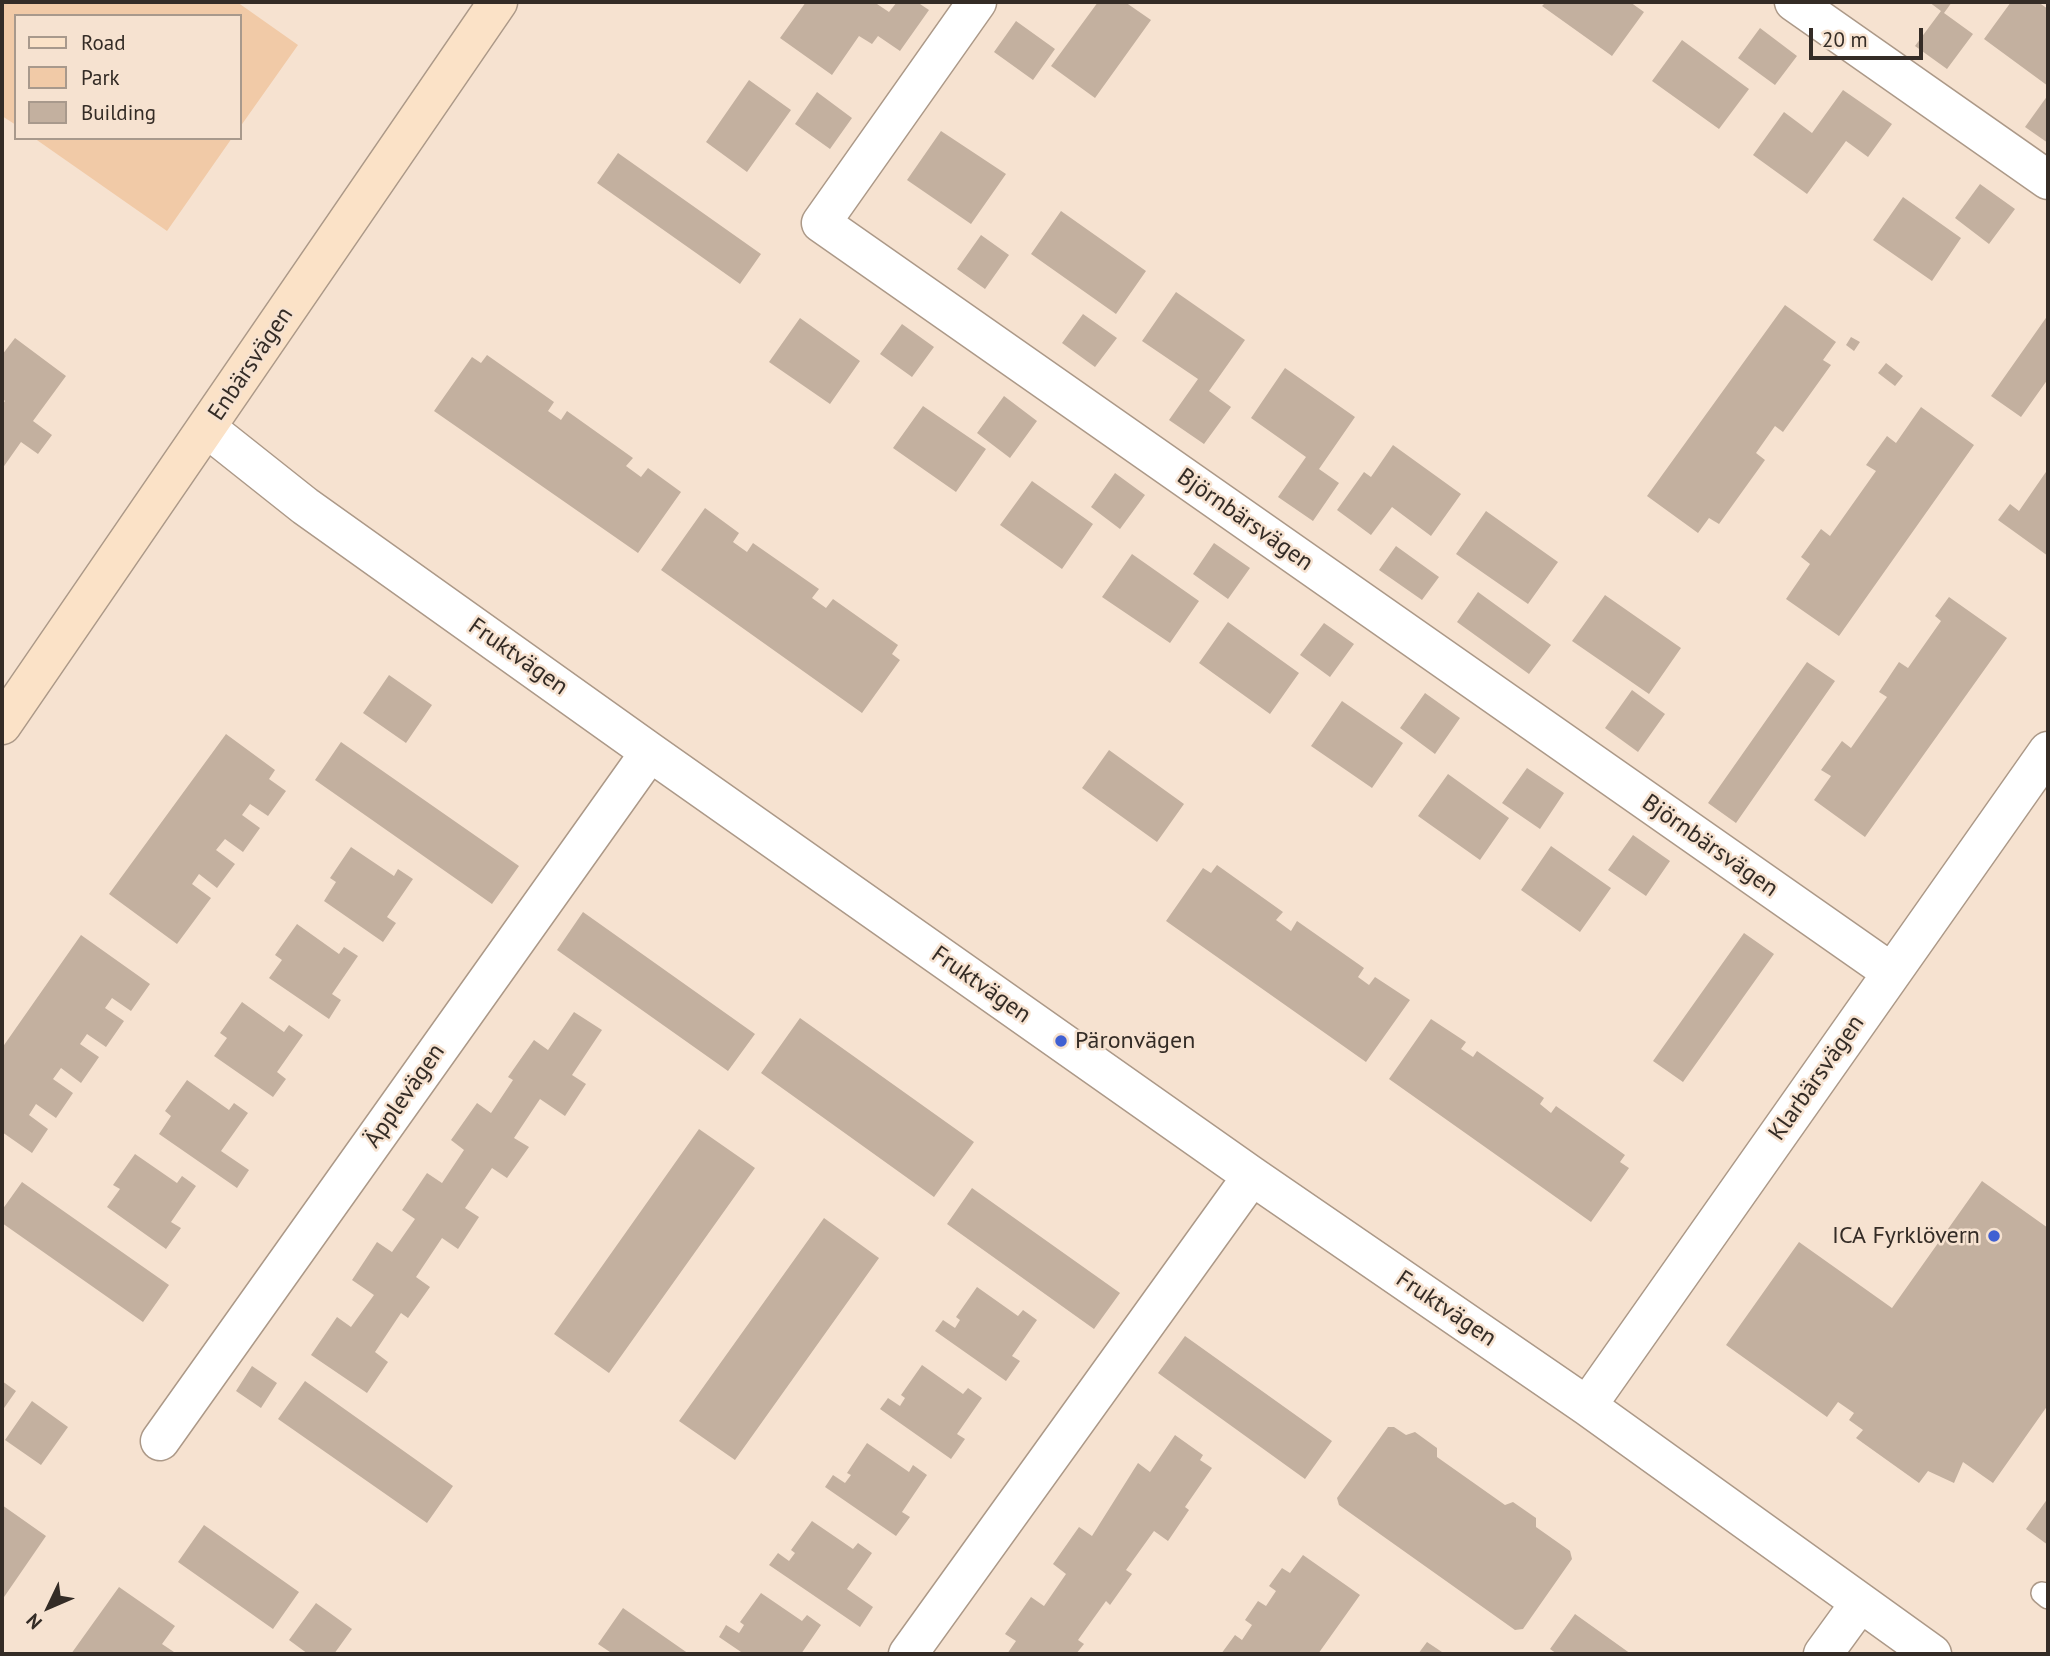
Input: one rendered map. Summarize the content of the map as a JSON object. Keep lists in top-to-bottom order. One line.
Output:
{"streets":{"street":["Enbärsvägen","Björnbärsvägen","Fruktvägen","Klarbärsvägen","Äpplevägen"]},"crossings":[["Enbärsvägen","Fruktvägen"],["Björnbärsvägen","Klarbärsvägen"],["Fruktvägen","Klarbärsvägen"],["Fruktvägen","Äpplevägen"]],"places":["Päronvägen","ICA Fyrklövern"],"legend":["Road","Park","Building"],"scale_bar":"20 m","north":"bottom left"}
